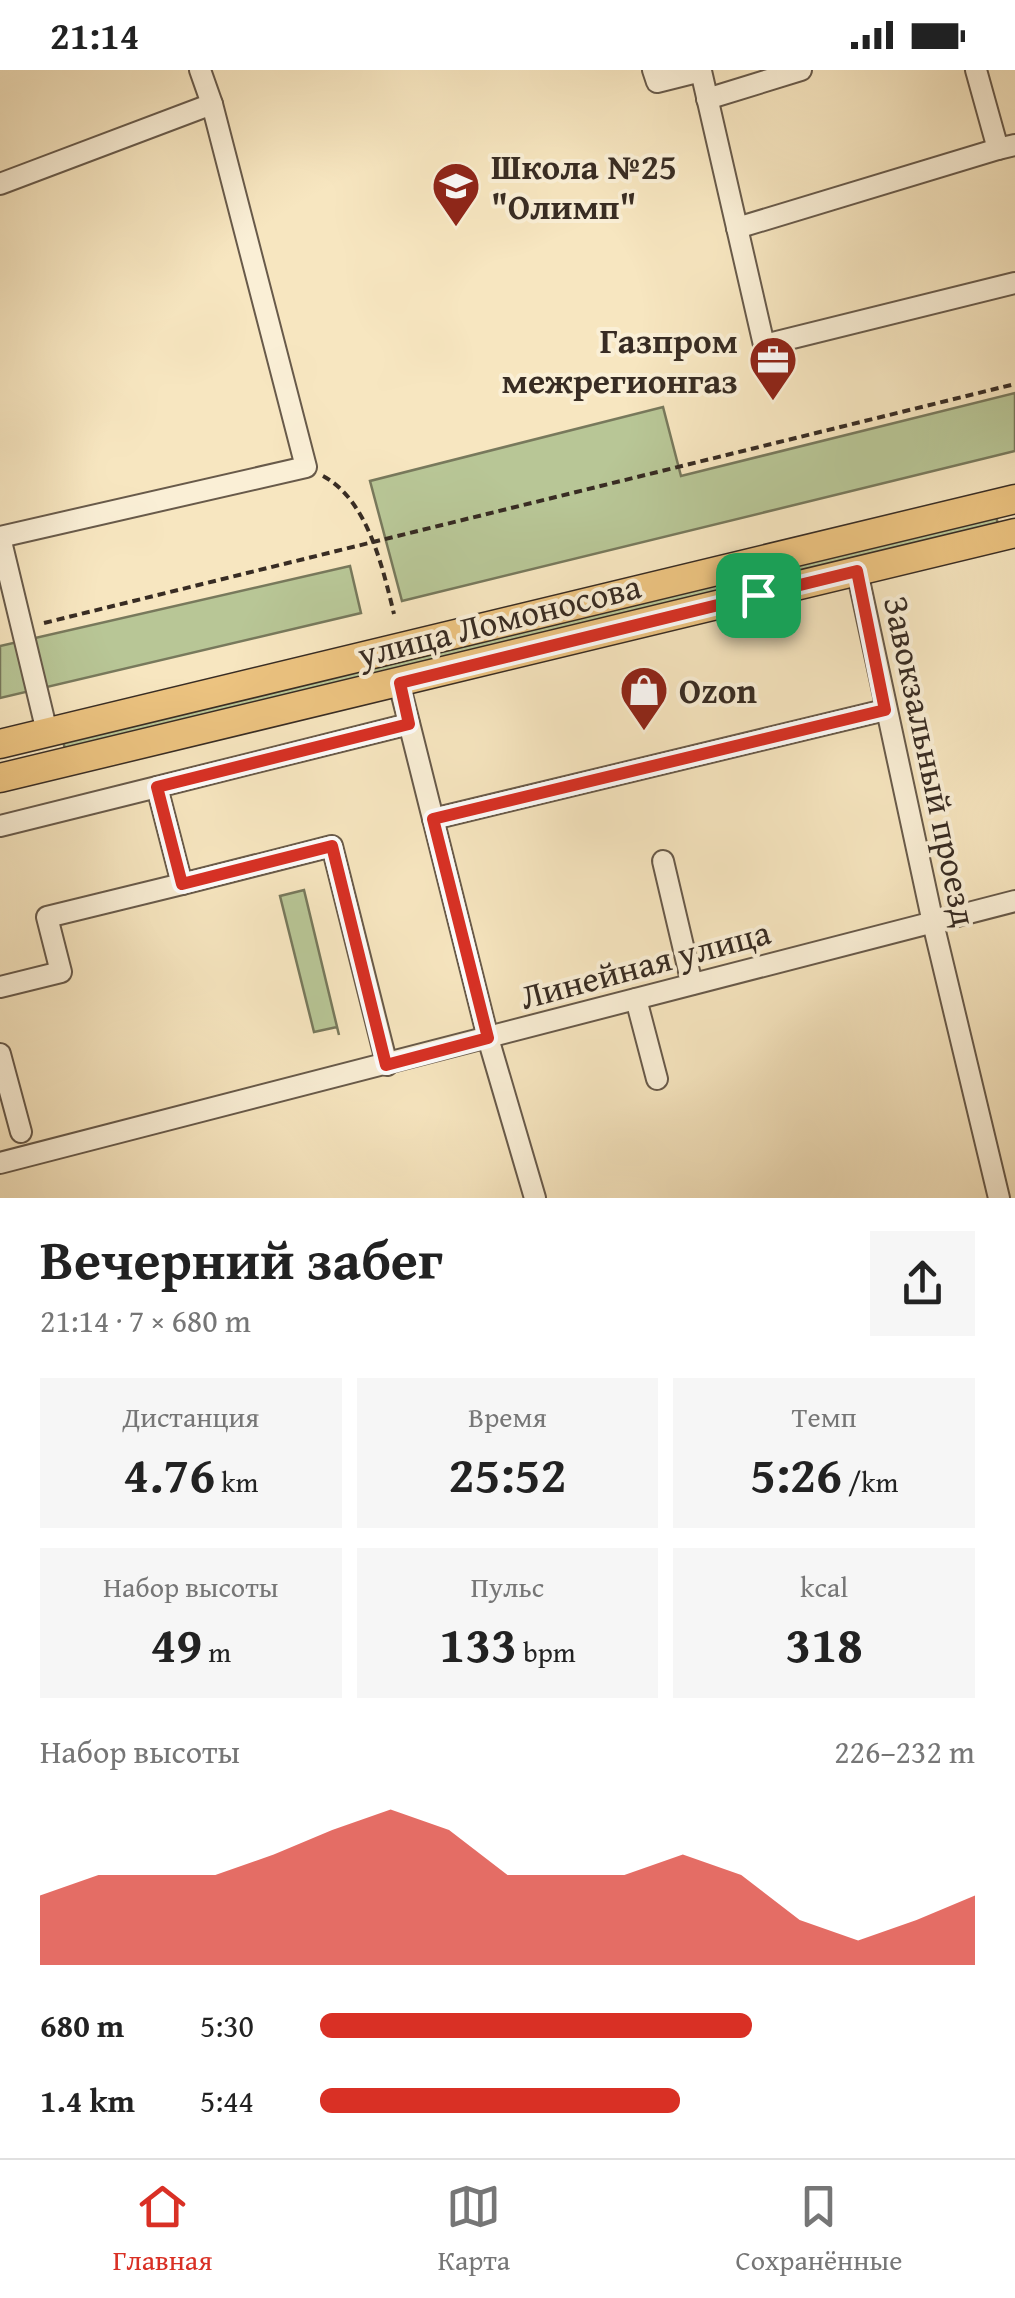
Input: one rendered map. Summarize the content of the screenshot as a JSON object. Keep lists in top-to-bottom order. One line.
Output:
{"streets":{"main road":["улица Ломоносова"],"street":["Завокзальный проезд","Линейная улица"]},"crossings":[["улица Ломоносова","Завокзальный проезд"],["Завокзальный проезд","Линейная улица"]],"places":{"school or university":["Школа №25 \"Олимп\""],"office":["Газпром межрегионгаз"],"shop":["Ozon"]},"page":{"status":"21:14","heading":["Вечерний забег","21:14 · 7 × 680 m"],"stats":[["Дистанция","4.76 km"],["Время","25:52"],["Темп","5:26 /km"],["Набор высоты","49 m"],["Пульс","133 bpm"],["kcal","318"]],"chart":["Набор высоты","226–232 m"],"list":[{"name":"680 m","note":"5:30"},{"name":"1.4 km","note":"5:44"}],"tabs":["Главная","Карта","Сохранённые"]}}
